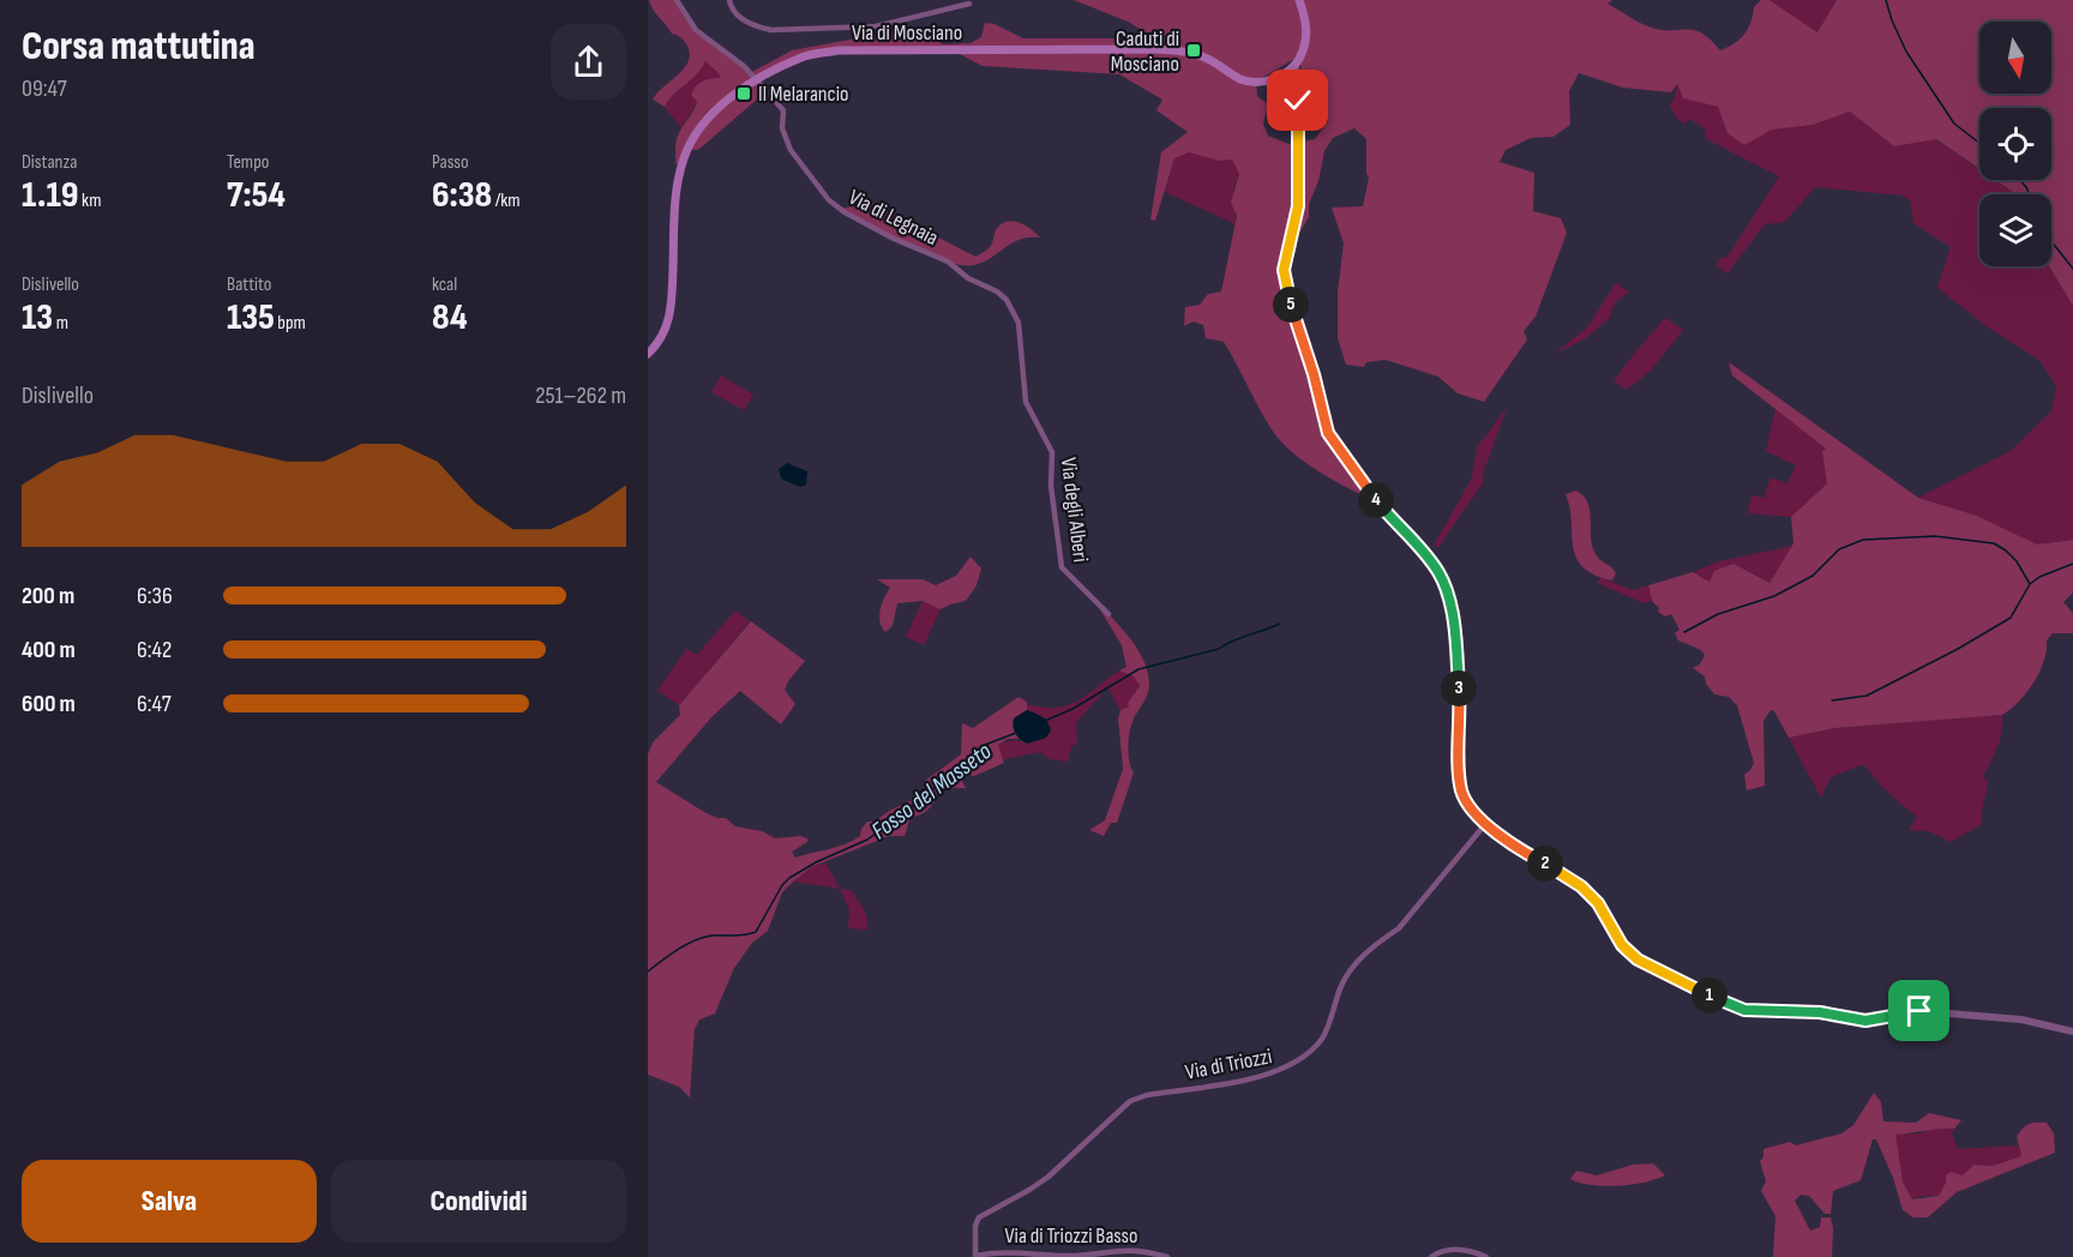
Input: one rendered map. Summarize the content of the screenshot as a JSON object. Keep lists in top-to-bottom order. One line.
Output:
{"streets":{"main road":["Via di Mosciano"],"street":["Via di Legnaia","Via degli Alberi","Via di Triozzi","Via di Triozzi Basso"]},"crossings":[["Via di Mosciano","Via di Legnaia"],["Via di Legnaia","Via degli Alberi"],["Via di Triozzi","Via di Triozzi Basso"]],"water":["Fosso del Masseto"],"places":{"transit":["Caduti di Mosciano","Il Melarancio"]},"north":"bottom","page":{"heading":["Corsa mattutina","09:47"],"stats":[["Distanza","1.19 km"],["Tempo","7:54"],["Passo","6:38 /km"],["Dislivello","13 m"],["Battito","135 bpm"],["kcal","84"]],"pins":["5","4","3","2","1"],"chart":["Dislivello","251–262 m"],"list":[{"name":"200 m","note":"6:36"},{"name":"400 m","note":"6:42"},{"name":"600 m","note":"6:47"}],"buttons":["Salva","Condividi"]}}
